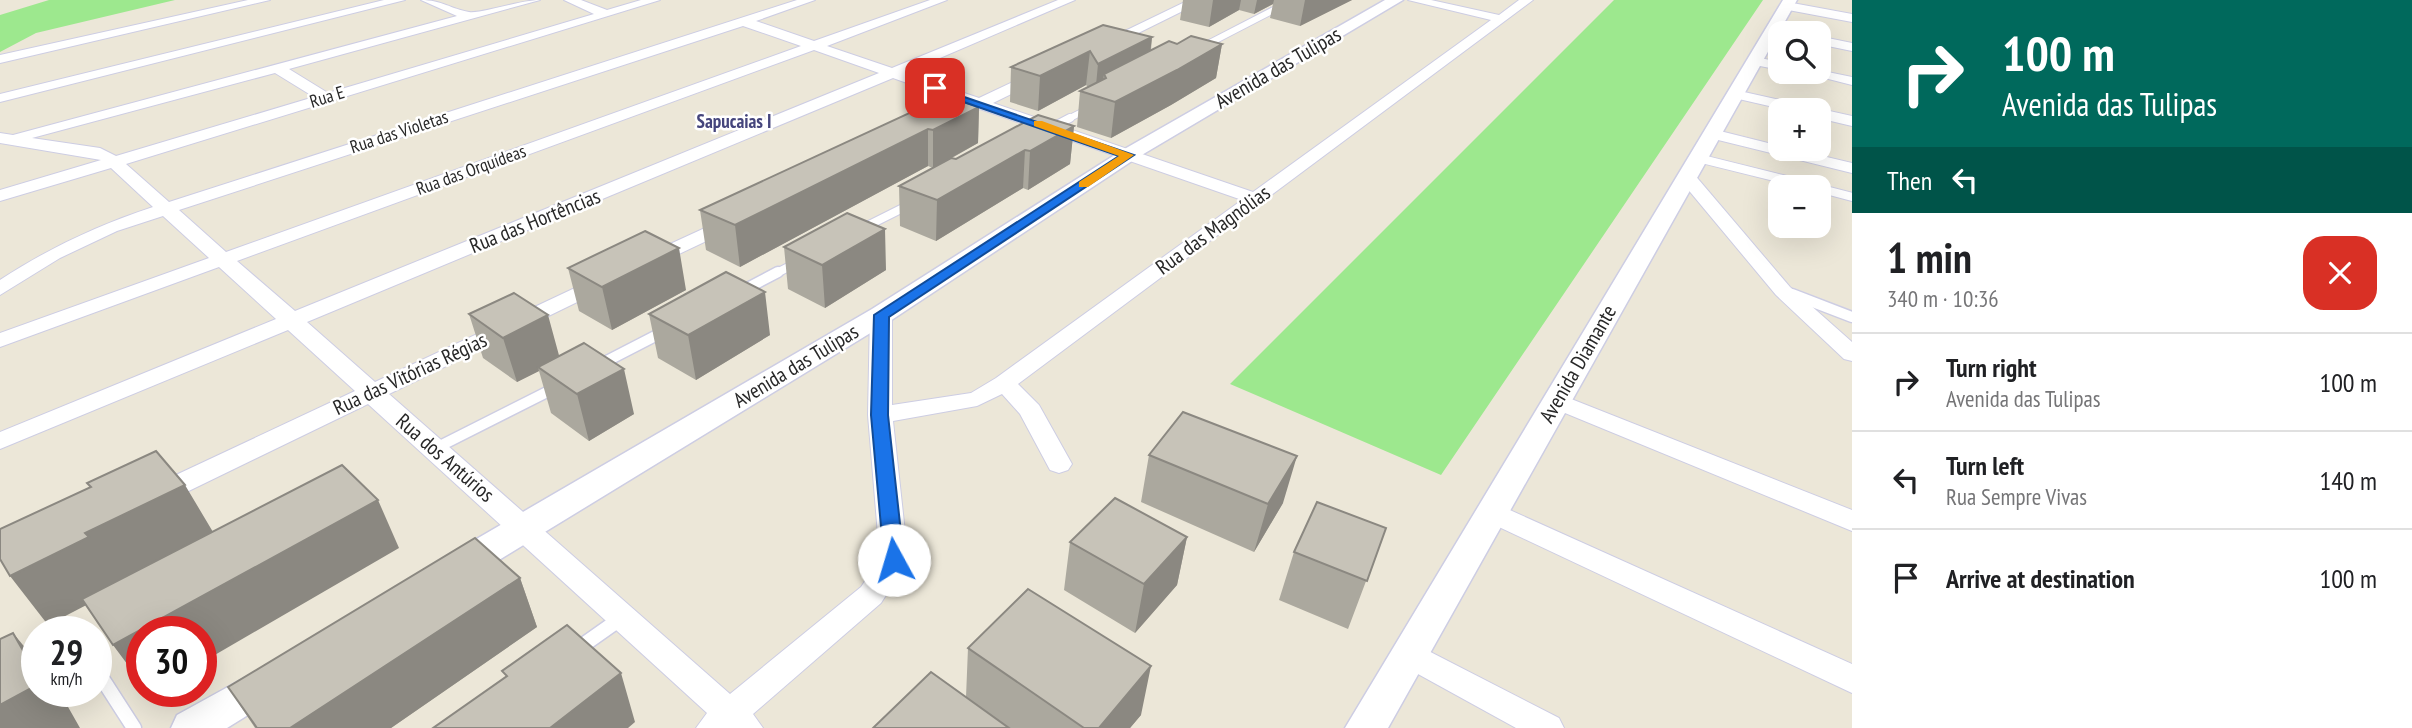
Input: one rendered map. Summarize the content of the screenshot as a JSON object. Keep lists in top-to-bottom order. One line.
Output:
{"streets":{"street":["Avenida das Tulipas","Rua E","Rua das Violetas","Rua das Orquídeas","Rua das Hortências","Rua das Magnólias","Avenida Diamante","Rua das Vitórias Régias","Rua dos Antúrios"]},"crossings":[["Avenida das Tulipas","Rua dos Antúrios"],["Rua E","Rua dos Antúrios"],["Rua das Violetas","Rua dos Antúrios"],["Rua das Orquídeas","Rua dos Antúrios"],["Rua das Hortências","Rua dos Antúrios"],["Rua das Vitórias Régias","Rua dos Antúrios"]],"districts":["Sapucaias I"],"page":{"turn":["100 m","Avenida das Tulipas"],"map_buttons":["+","−"],"then":"Then","heading":["1 min","340 m · 10:36"],"list":[{"name":"Turn right","note":"Avenida das Tulipas","value":"100 m"},{"name":"Turn left","note":"Rua Sempre Vivas","value":"140 m"},{"name":"Arrive at destination","value":"100 m"}],"speed":"29 km/h","limit":"30"}}
